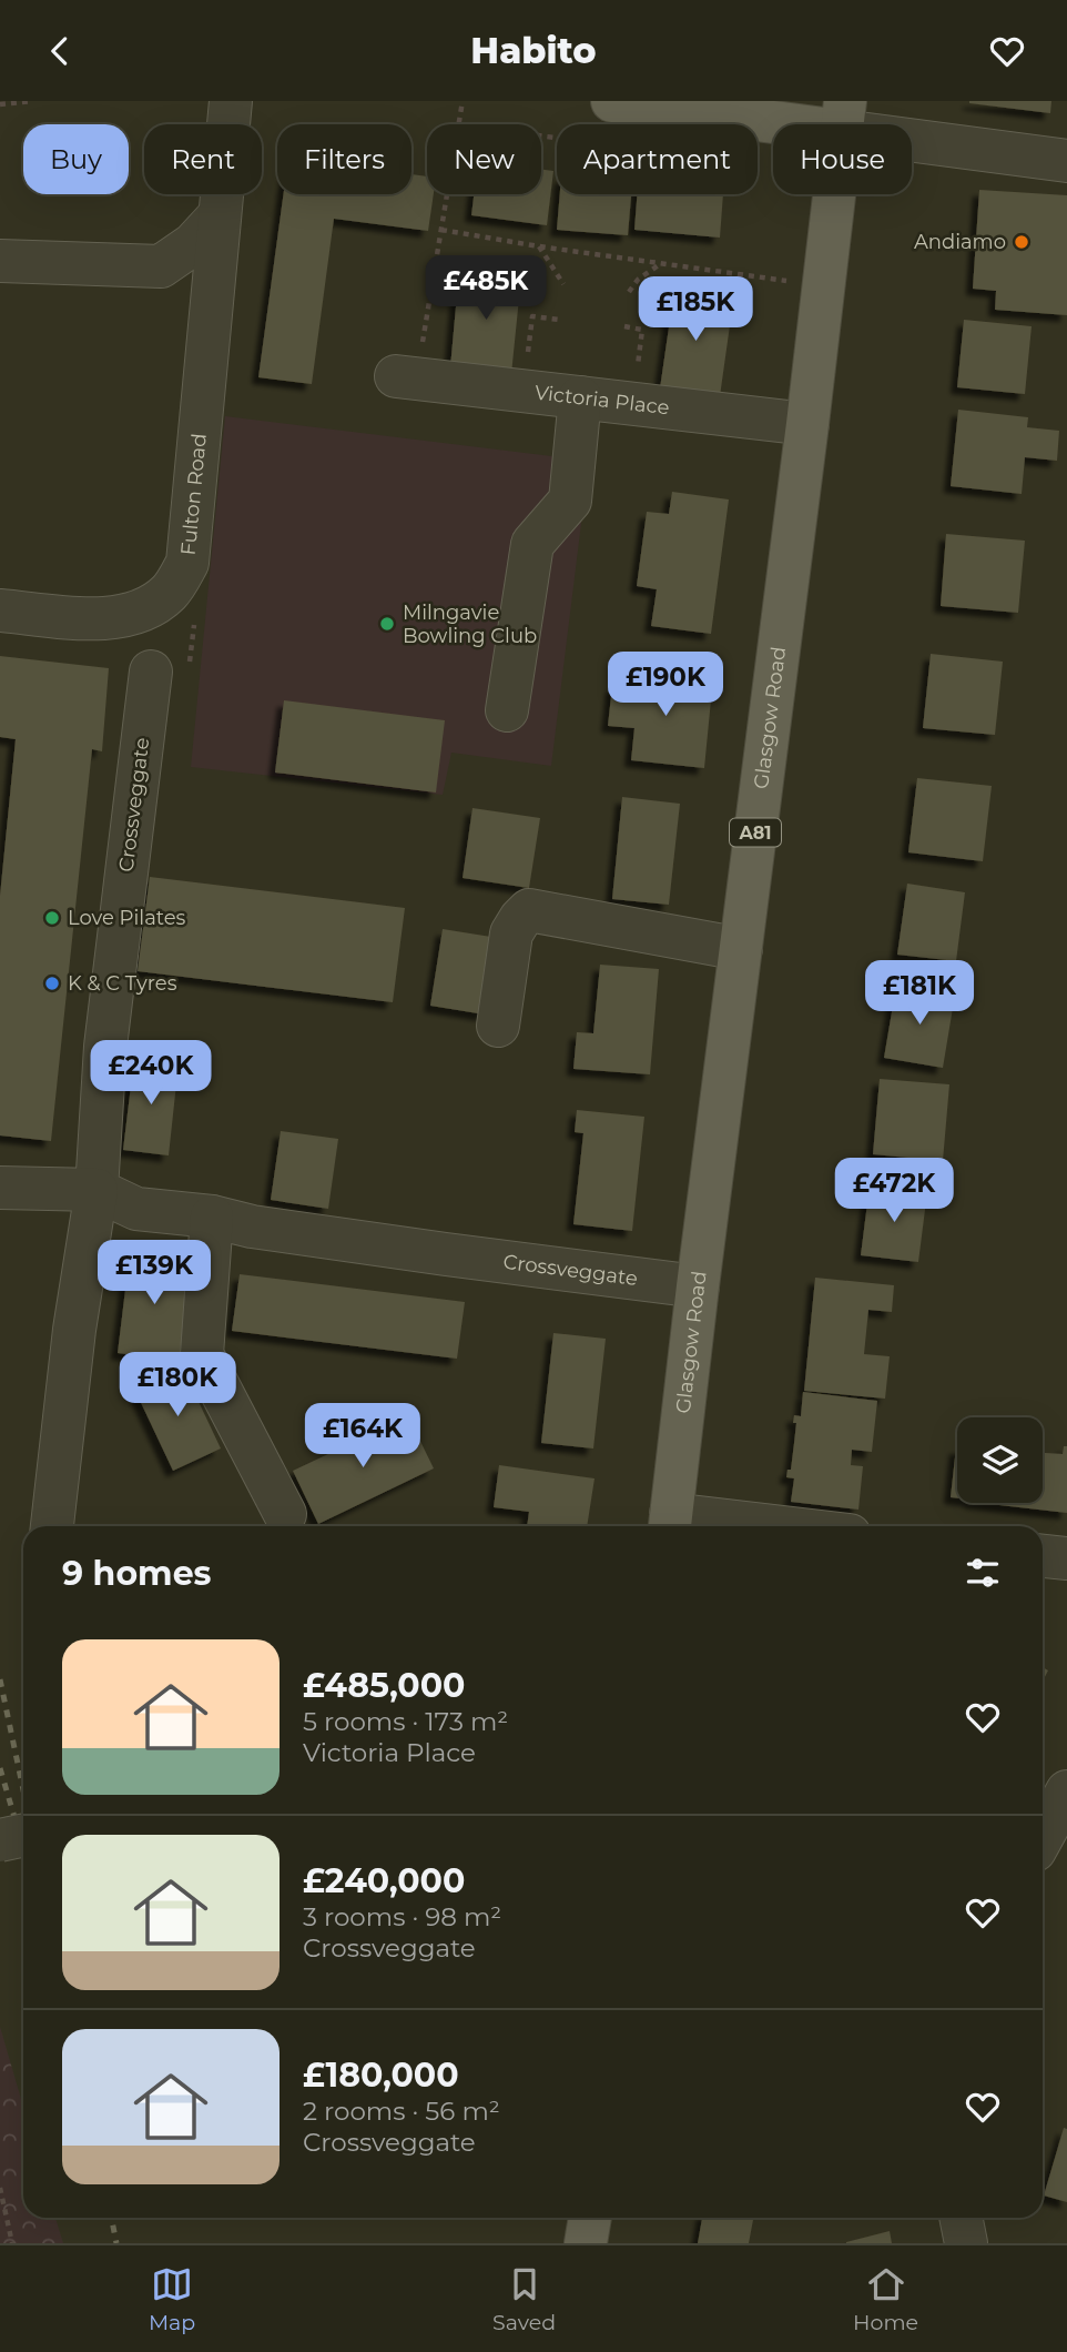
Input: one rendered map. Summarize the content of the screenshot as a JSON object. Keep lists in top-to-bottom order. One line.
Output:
{"streets":{"main road":["Glasgow Road","A81"],"street":["Victoria Place","Fulton Road","Crossveggate"]},"crossings":[["Victoria Place","Glasgow Road"],["Glasgow Road","Crossveggate"]],"places":["Andiamo","Milngavie Bowling Club","Love Pilates","K & C Tyres"],"page":{"header":"Habito","chip":["Buy","Rent","Filters","New","Apartment","House"],"price":["£485K","£185K","£190K","£181K","£240K","£472K","£139K","£180K","£164K"],"heading":"9 homes","list":[{"name":"£485,000","note":"5 rooms · 173 m² · Victoria Place"},{"name":"£240,000","note":"3 rooms · 98 m² · Crossveggate"},{"name":"£180,000","note":"2 rooms · 56 m² · Crossveggate"}],"tabs":["Map","Saved","Home"]}}
